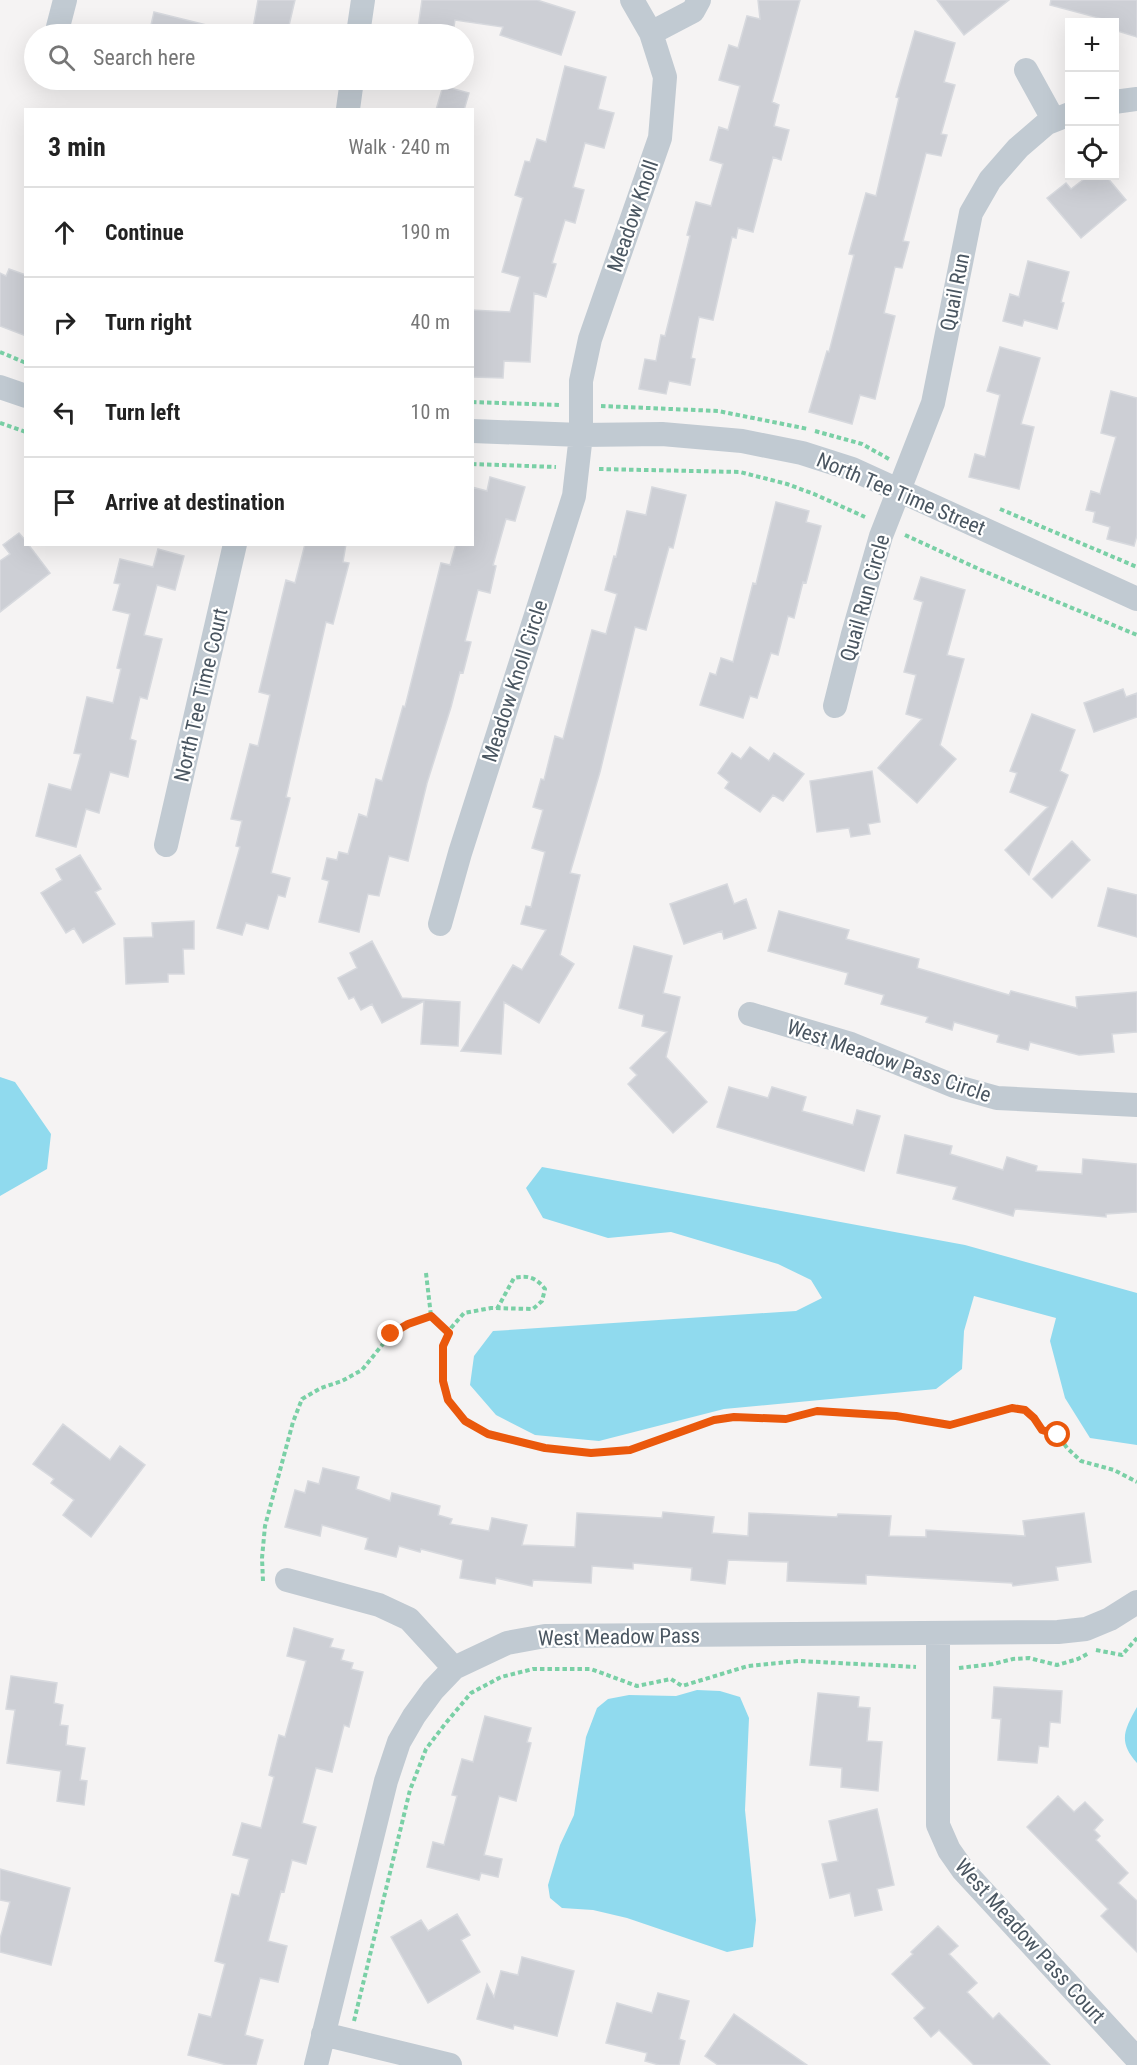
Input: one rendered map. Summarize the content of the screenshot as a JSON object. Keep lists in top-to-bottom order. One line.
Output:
{"streets":{"street":["Meadow Knoll","Quail Run","North Tee Time Street","Quail Run Circle","Meadow Knoll Circle","North Tee Time Court","West Meadow Pass Circle","West Meadow Pass","West Meadow Pass Court"]},"crossings":[["Meadow Knoll","North Tee Time Street"],["Meadow Knoll","Meadow Knoll Circle"],["Quail Run","North Tee Time Street"],["Quail Run","Quail Run Circle"],["North Tee Time Street","Quail Run Circle"],["North Tee Time Street","Meadow Knoll Circle"],["West Meadow Pass","West Meadow Pass Court"]],"page":{"map_buttons":["+","−"],"search":"Search here","heading":["3 min","Walk · 240 m"],"list":[["Continue","190 m"],["Turn right","40 m"],["Turn left","10 m"],"Arrive at destination"]}}
